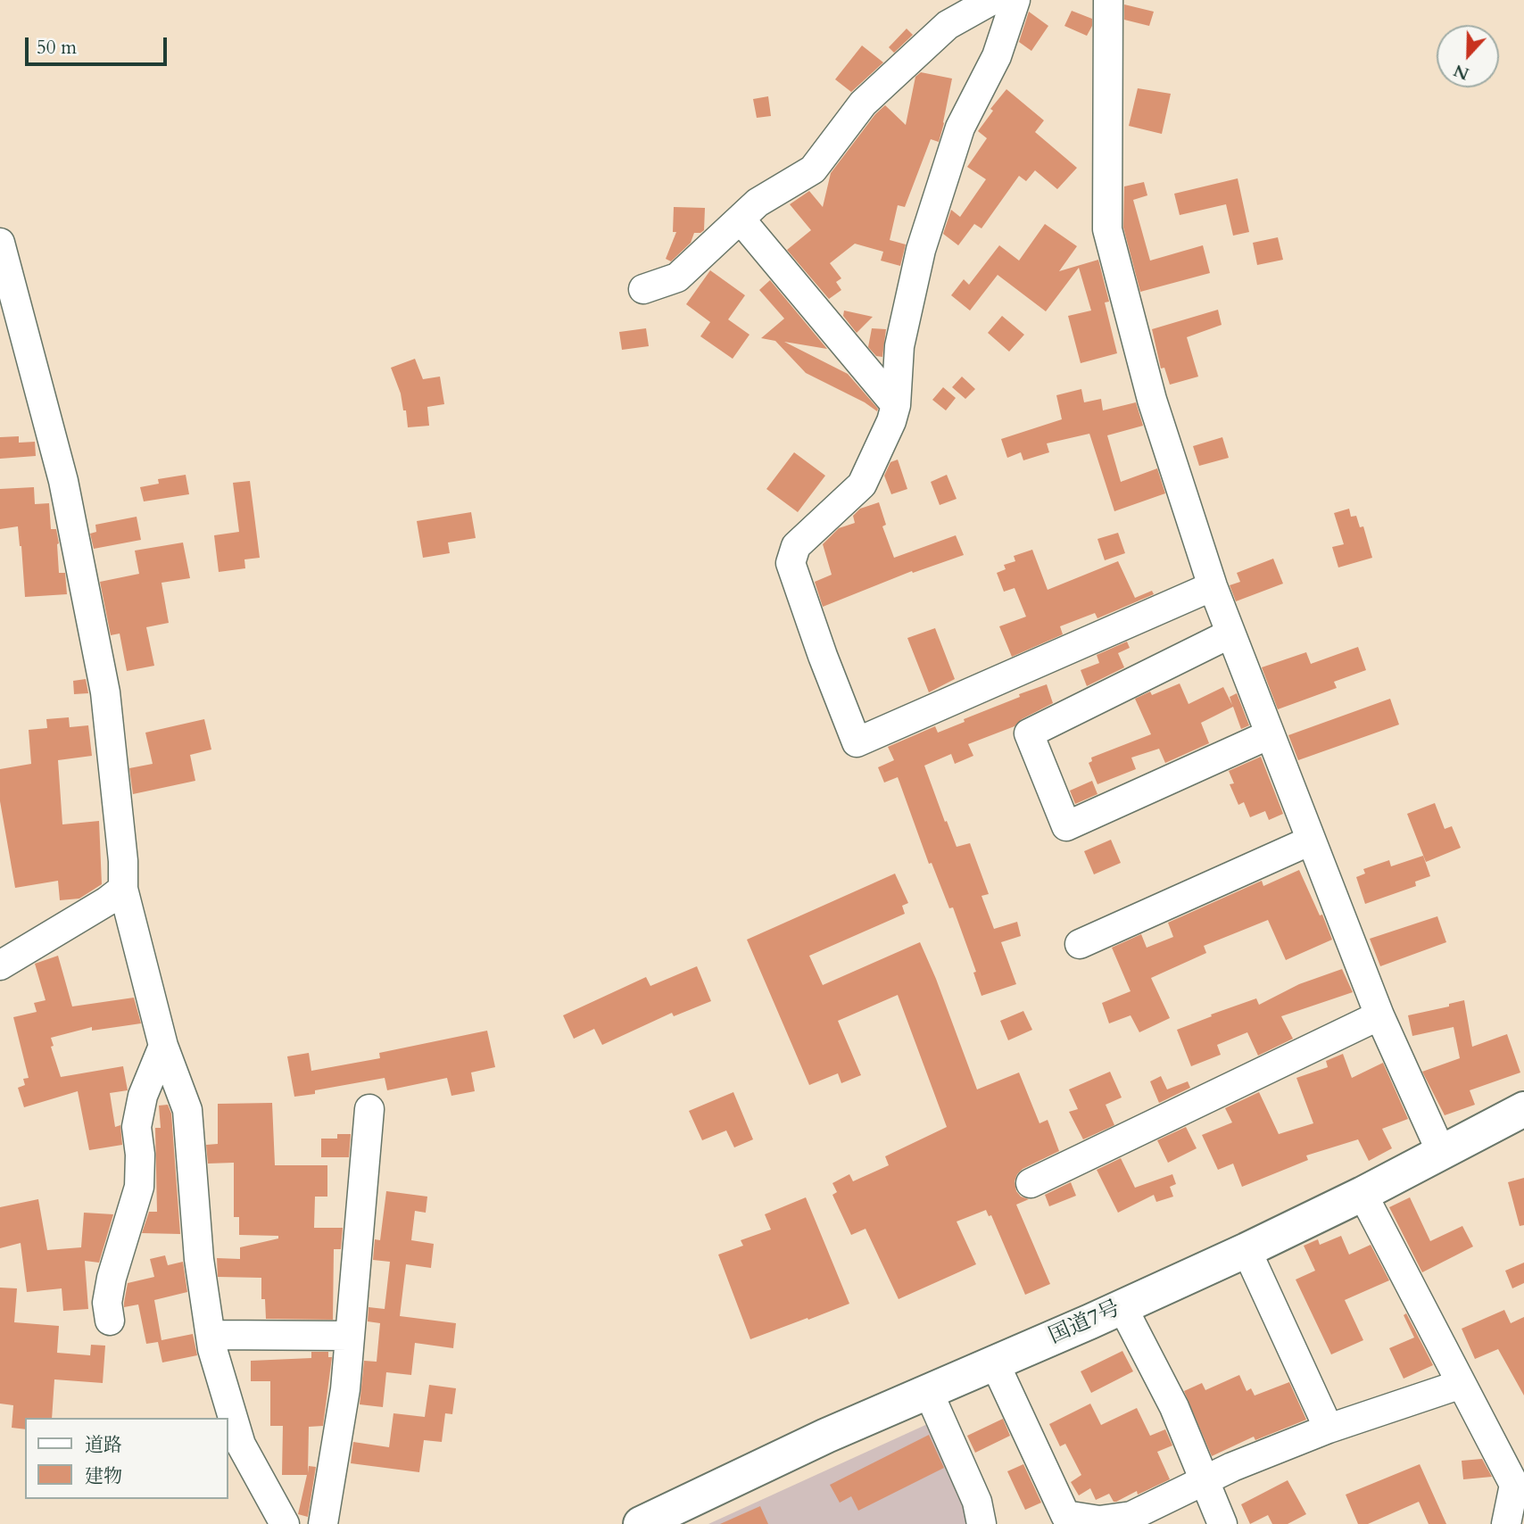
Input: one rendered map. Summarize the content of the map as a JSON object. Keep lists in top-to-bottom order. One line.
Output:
{"streets":{"highway":["国道7号"]},"legend":["道路","建物"],"scale_bar":"50 m","north":"bottom"}
